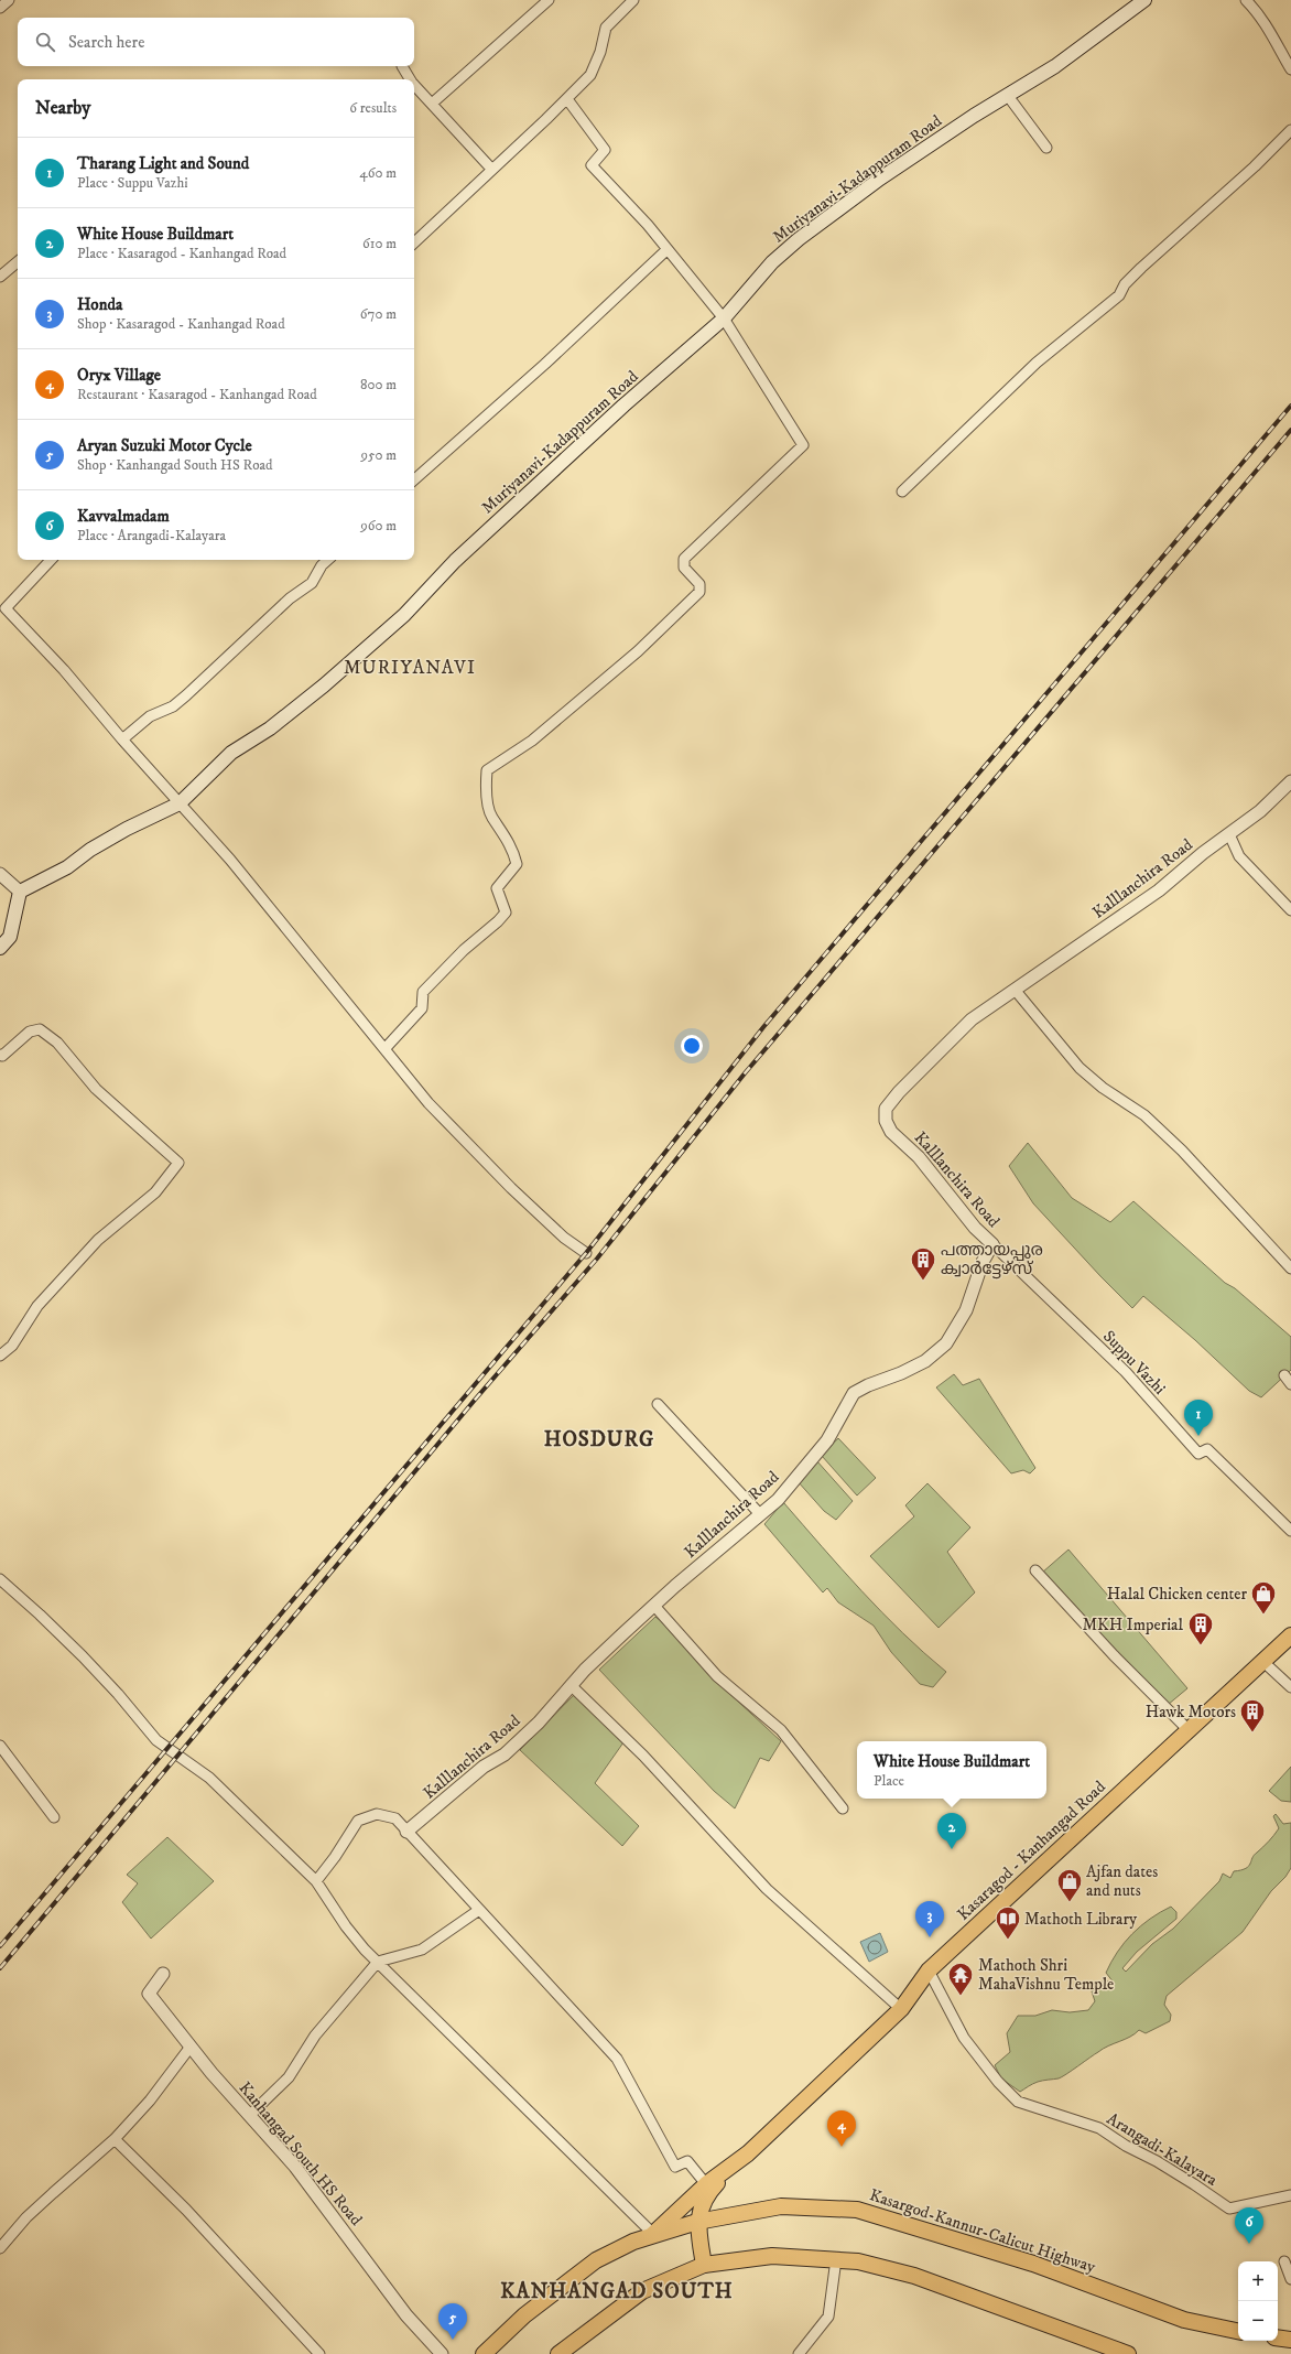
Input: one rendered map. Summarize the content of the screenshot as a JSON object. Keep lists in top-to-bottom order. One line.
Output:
{"streets":{"main road":["Muriyanavi-Kadappuram Road","Kasaragod - Kanhangad Road","Kasargod-Kannur-Calicut Highway"],"street":["Kalllanchira Road","Suppu Vazhi","Arangadi-Kalayara","Kanhangad South HS Road"]},"crossings":[["Kalllanchira Road","Suppu Vazhi"],["Kasaragod - Kanhangad Road","Arangadi-Kalayara"],["Kasaragod - Kanhangad Road","Kasargod-Kannur-Calicut Highway"]],"districts":["MURIYANAVI","HOSDURG","KANHANGAD SOUTH"],"places":{"building":["പത്തായപ്പുര ക്വാർട്ടേഴ്സ്","MKH Imperial","Hawk Motors"],"shop":["Halal Chicken center","Ajfan dates and nuts"],"library":["Mathoth Library"],"temple":["Mathoth Shri MahaVishnu Temple"]},"page":{"search":"Search here","heading":["Nearby","6 results"],"list":[{"mark":"1","name":"Tharang Light and Sound","note":"Place · Suppu Vazhi","value":"460 m"},{"mark":"2","name":"White House Buildmart","note":"Place · Kasaragod - Kanhangad Road","value":"610 m"},{"mark":"3","name":"Honda","note":"Shop · Kasaragod - Kanhangad Road","value":"670 m"},{"mark":"4","name":"Oryx Village","note":"Restaurant · Kasaragod - Kanhangad Road","value":"800 m"},{"mark":"5","name":"Aryan Suzuki Motor Cycle","note":"Shop · Kanhangad South HS Road","value":"950 m"},{"mark":"6","name":"Kavvalmadam","note":"Place · Arangadi-Kalayara","value":"960 m"}],"pins":["1","2","3","4","6","5"],"popup":["White House Buildmart","Place"],"map_buttons":["+","−"]}}
